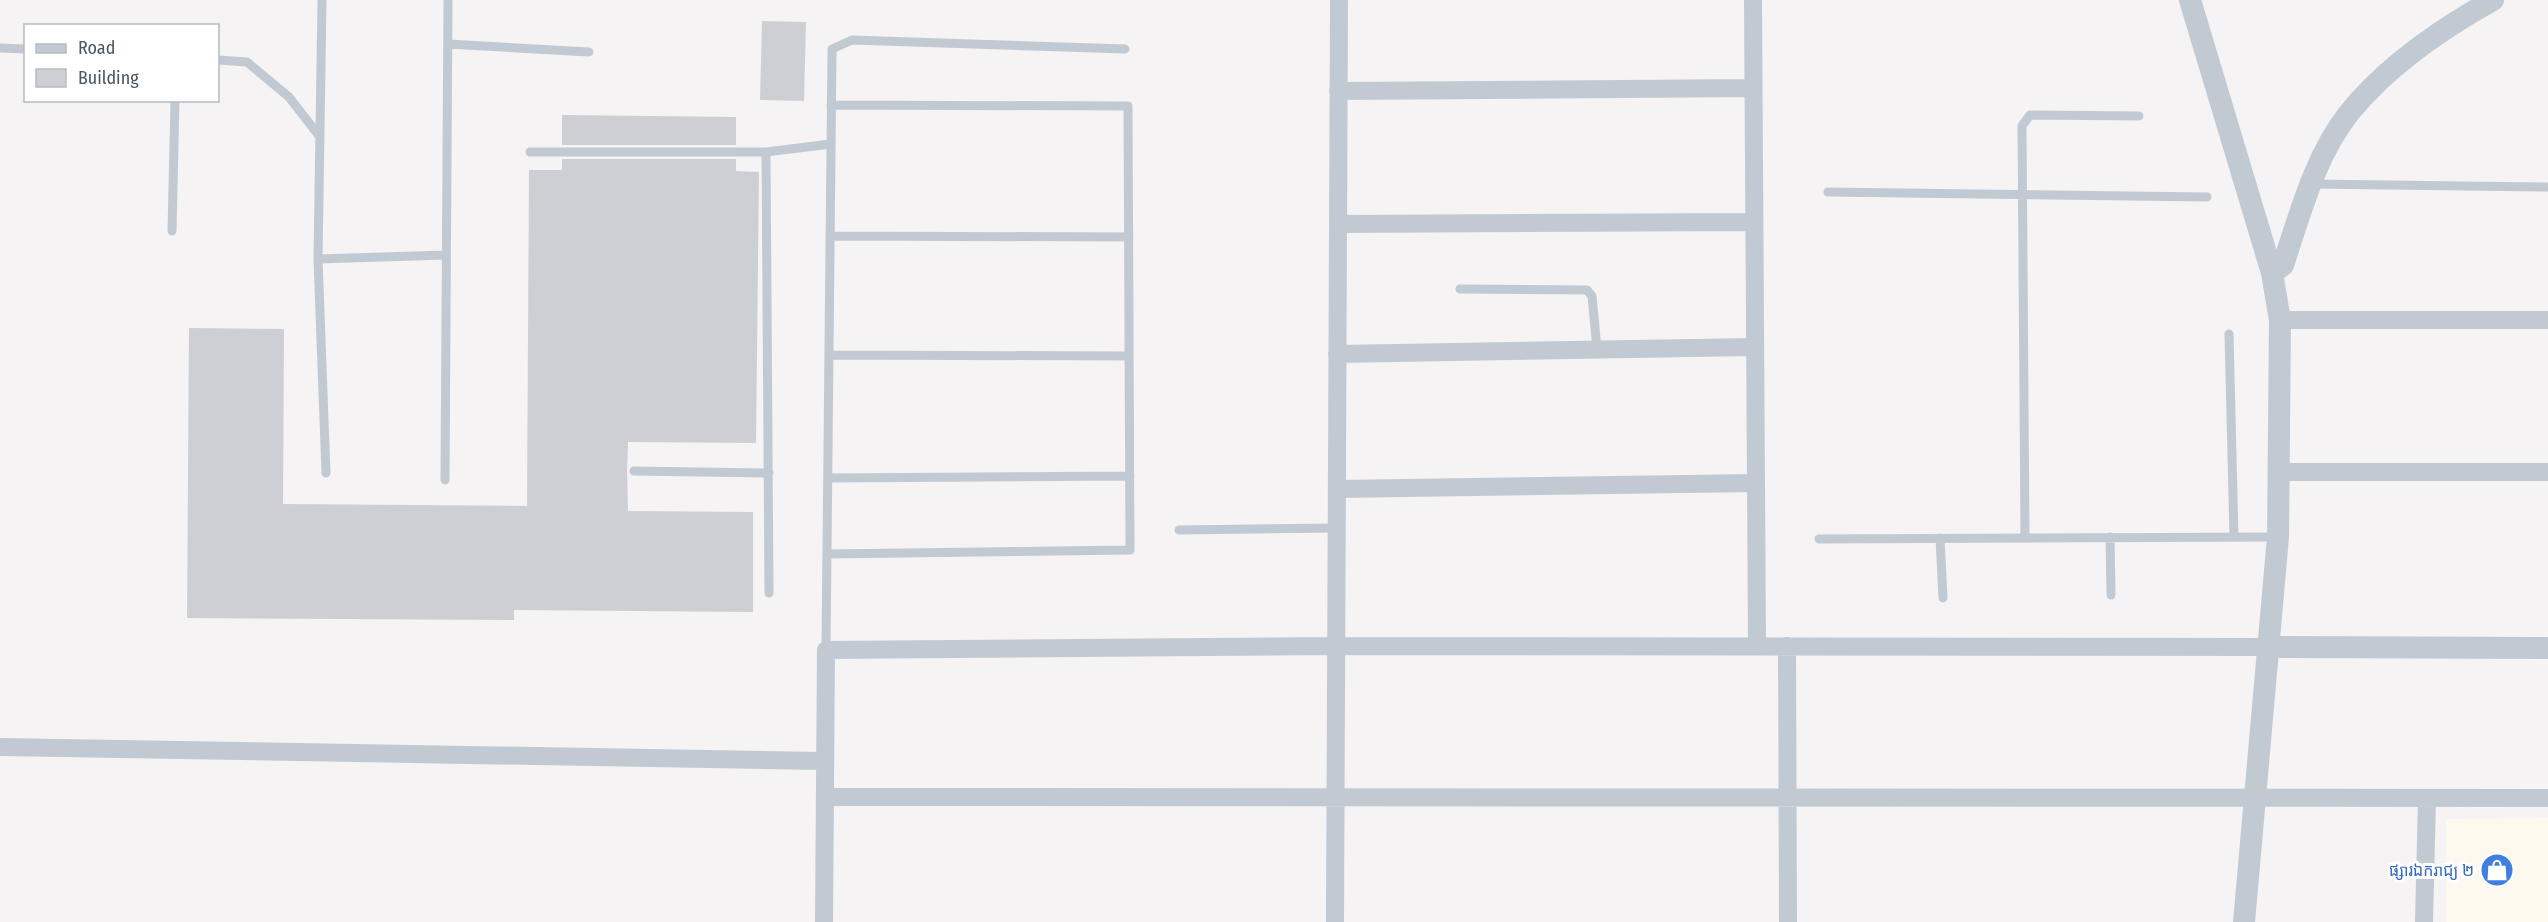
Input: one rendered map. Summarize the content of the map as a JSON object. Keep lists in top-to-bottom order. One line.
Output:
{"places":{"shop":["ផ្សារឯករាជ្យ ២"]},"legend":["Road","Building"]}
